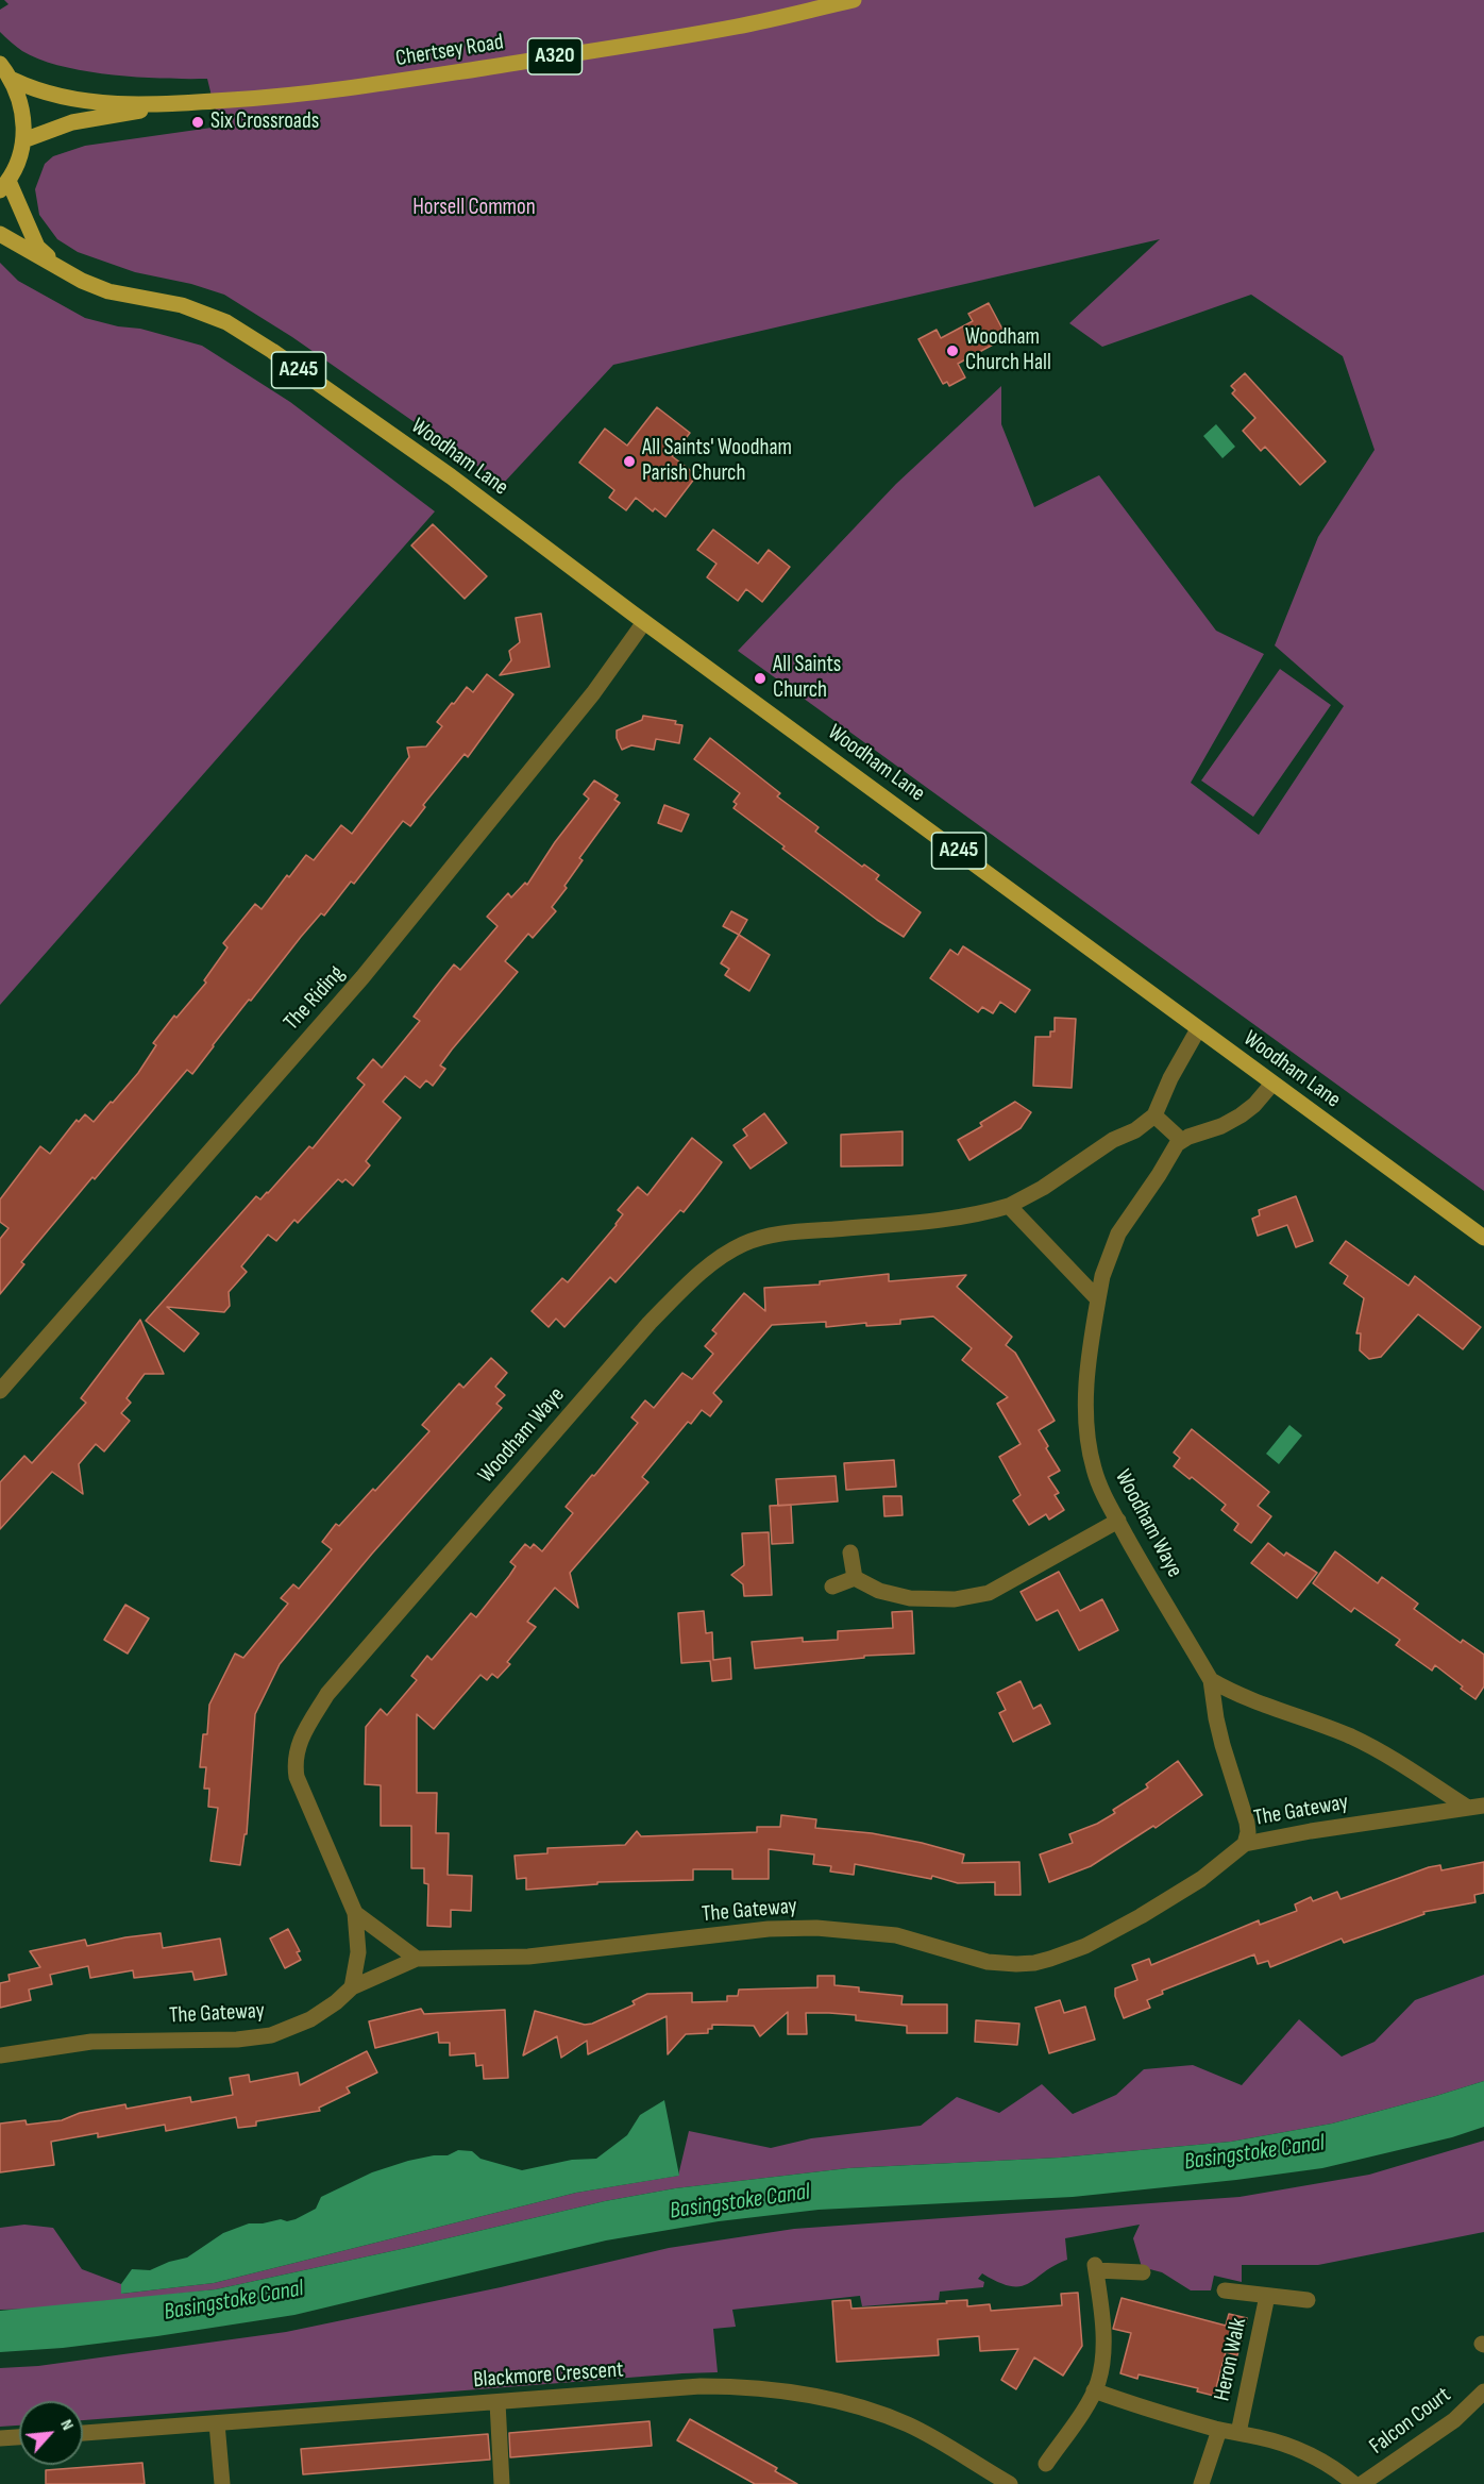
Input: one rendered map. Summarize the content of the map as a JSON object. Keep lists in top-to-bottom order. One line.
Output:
{"streets":{"main road":["Chertsey Road","A320","A245","Woodham Lane"],"street":["The Riding","Woodham Waye","The Gateway","Heron Walk","Blackmore Crescent","Falcon Court"]},"crossings":[["Chertsey Road","A245"],["A245","Woodham Lane"],["Woodham Lane","The Riding"],["Woodham Waye","The Gateway"]],"water":["Basingstoke Canal"],"parks":["Horsell Common"],"places":["Six Crossroads","Woodham Church Hall","All Saints' Woodham Parish Church","All Saints Church"],"north":"top right"}
